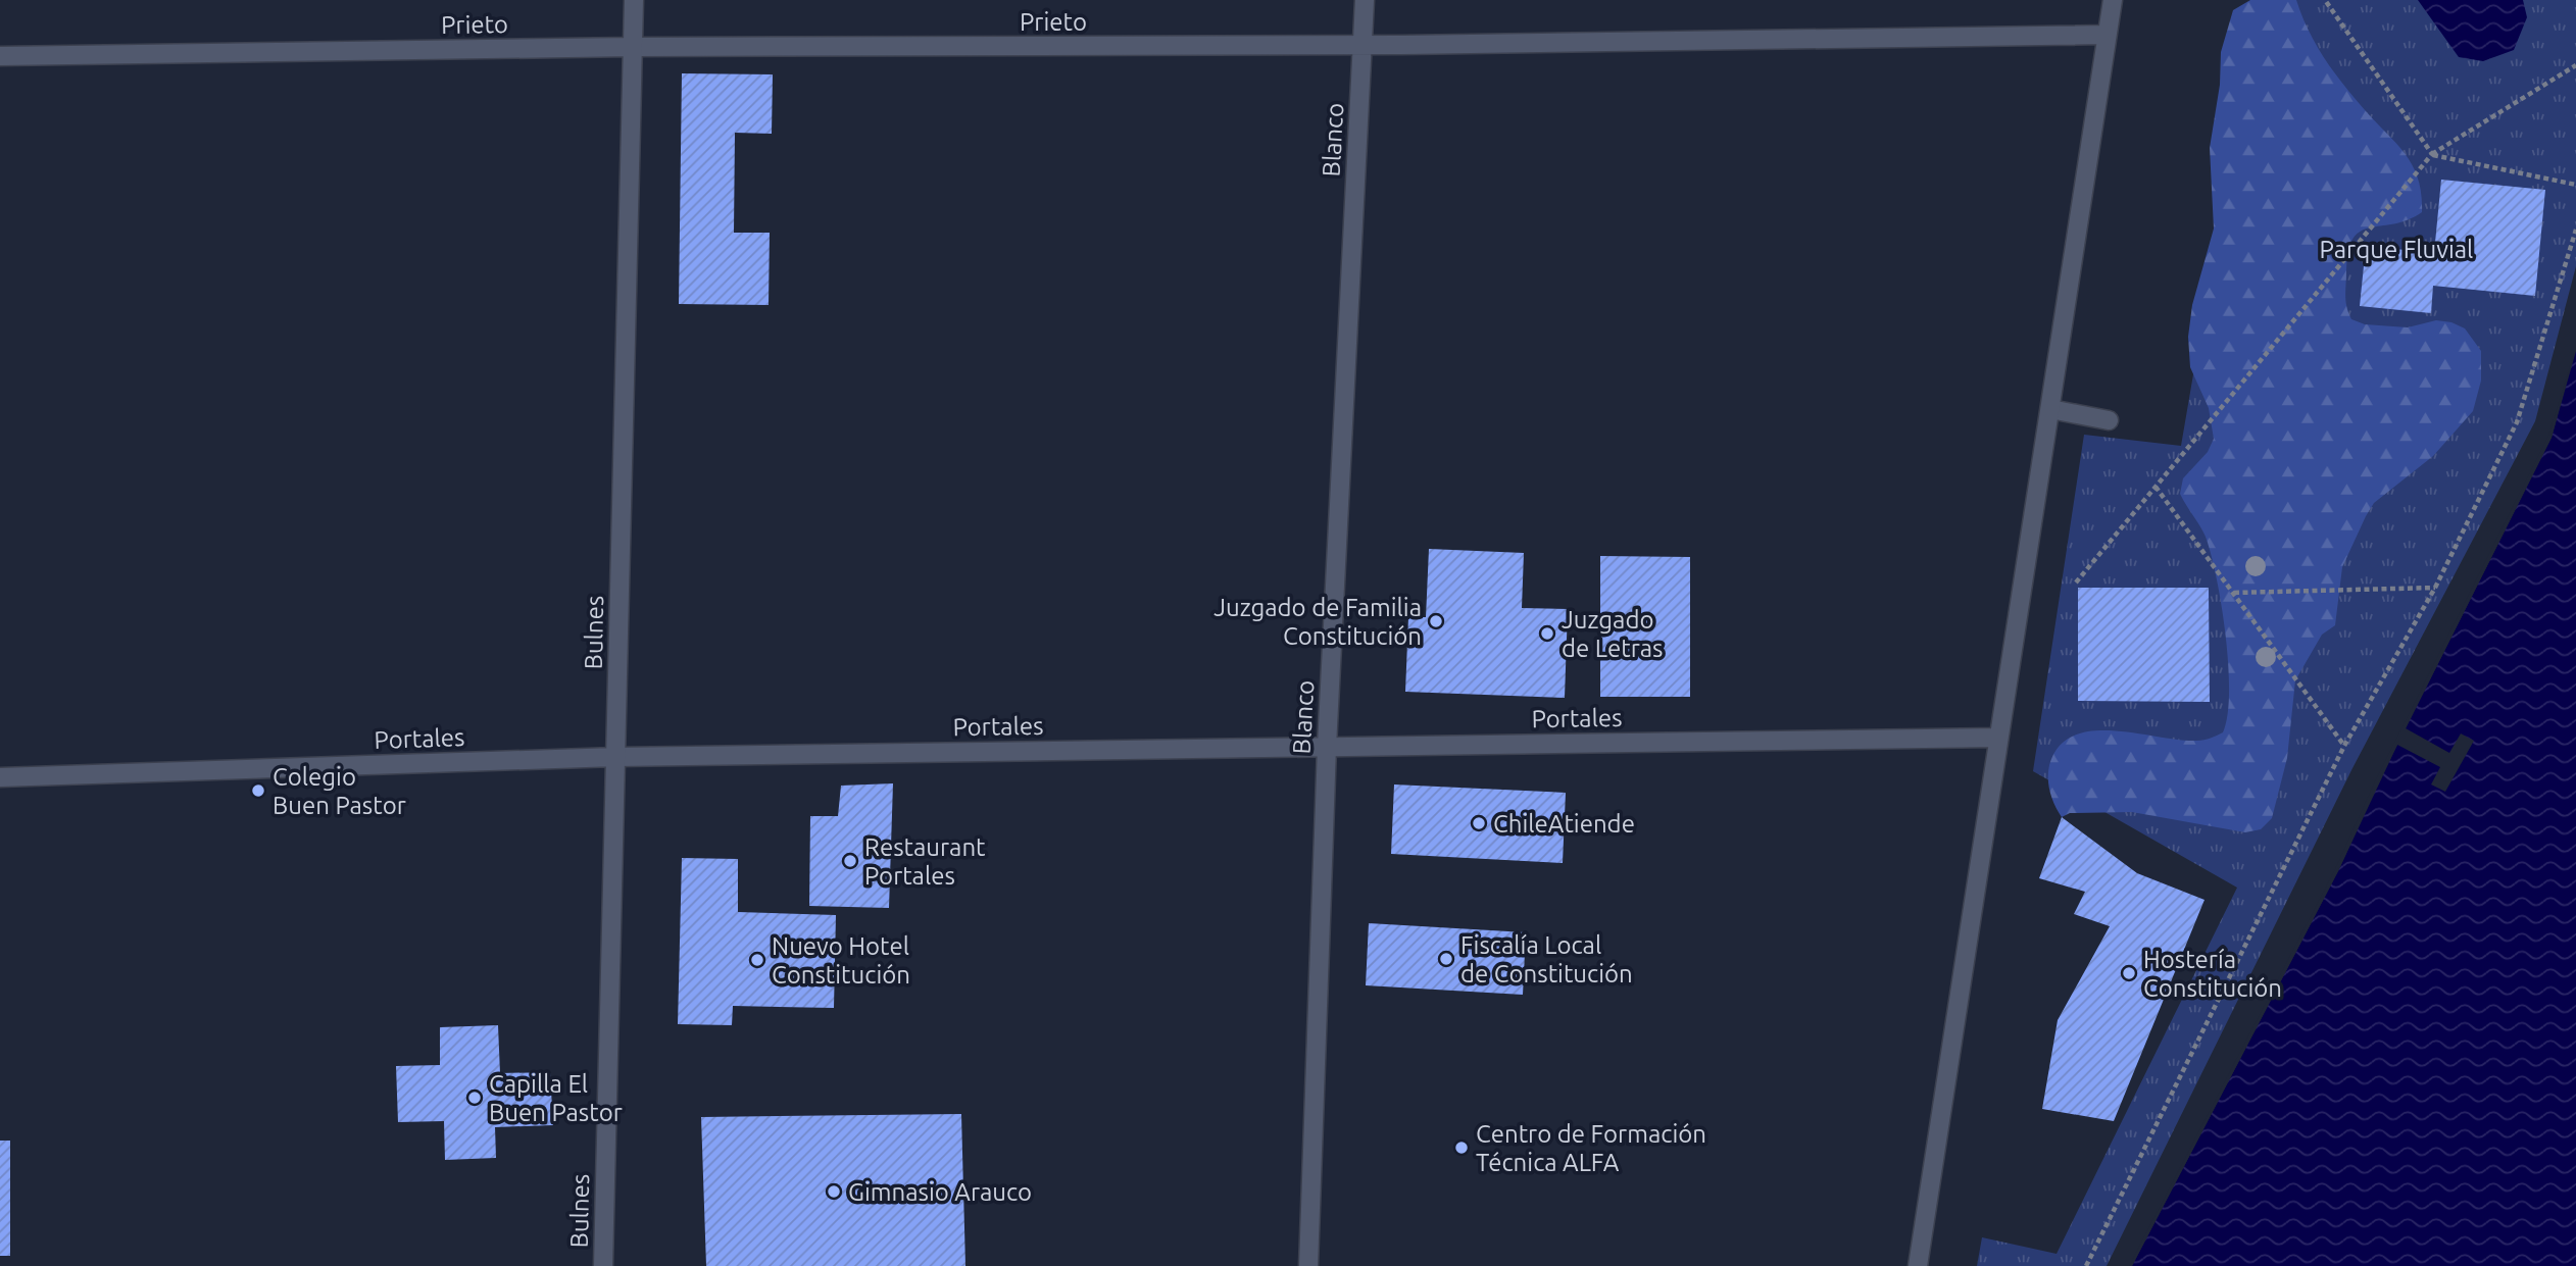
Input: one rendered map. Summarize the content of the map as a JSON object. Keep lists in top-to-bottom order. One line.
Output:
{"streets":{"street":["Prieto","Blanco","Bulnes","Portales"]},"crossings":[["Prieto","Blanco"],["Prieto","Bulnes"],["Blanco","Portales"],["Bulnes","Portales"]],"parks":["Parque Fluvial"],"places":["Juzgado de Familia Constitución","Juzgado de Letras","Colegio Buen Pastor","ChileAtiende","Restaurant Portales","Fiscalía Local de Constitución","Nuevo Hotel Constitución","Hostería Constitución","Capilla El Buen Pastor","Centro de Formación Técnica ALFA","Gimnasio Arauco"]}
